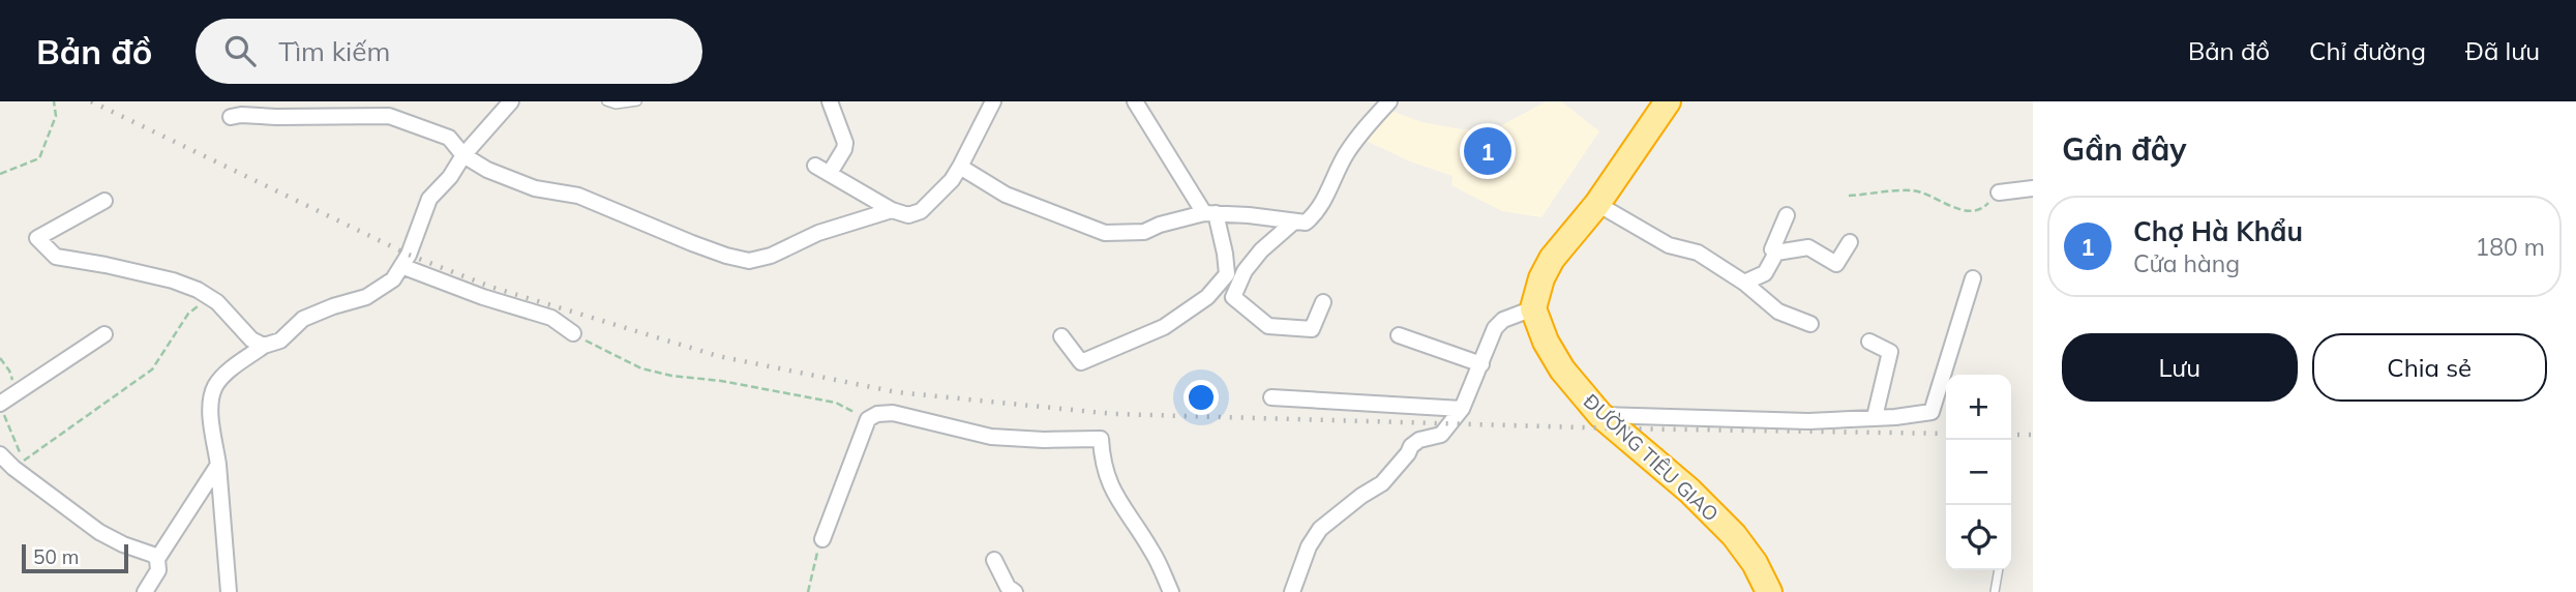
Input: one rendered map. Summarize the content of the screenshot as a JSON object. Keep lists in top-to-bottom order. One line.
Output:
{"streets":{"highway":["ĐƯỜNG TIÊU GIAO"]},"scale_bar":"50 m","page":{"header":"Bản đồ","search":"Tìm kiếm","nav":["Bản đồ","Chỉ đường","Đã lưu"],"heading":"Gần đây","pins":"1","list":[{"mark":"1","name":"Chợ Hà Khẩu","note":"Cửa hàng","value":"180 m"}],"buttons":["Lưu","Chia sẻ"],"map_buttons":["+","−"],"scale":"50 m"}}
